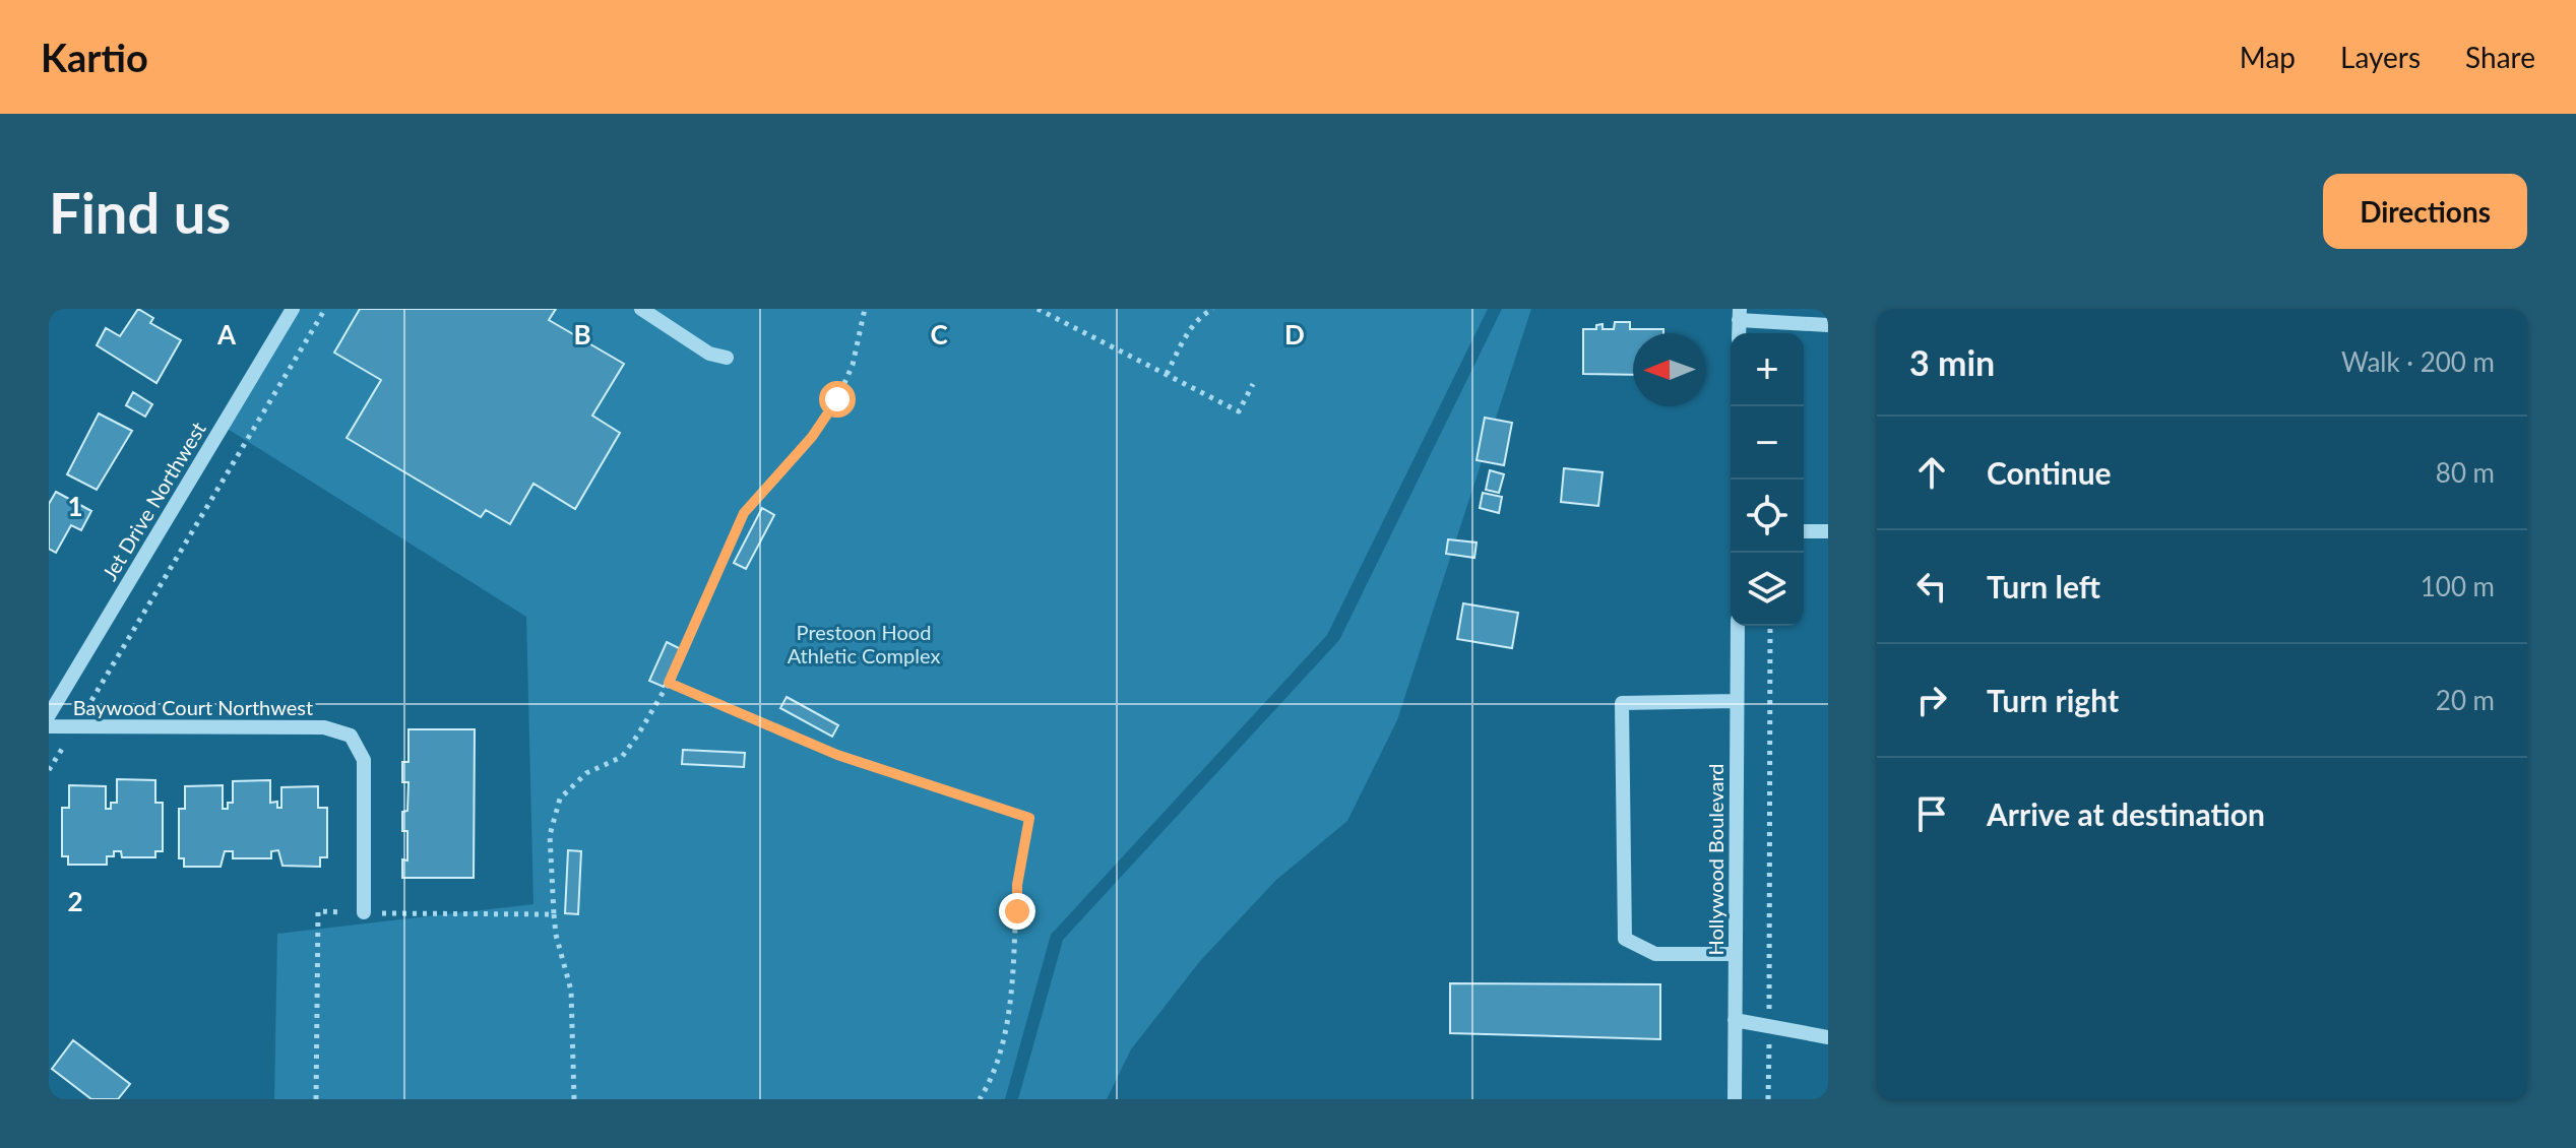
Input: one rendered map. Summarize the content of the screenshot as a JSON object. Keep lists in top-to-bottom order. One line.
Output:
{"streets":{"street":["Jet Drive Northwest","Baywood Court Northwest","Hollywood Boulevard"]},"parks":["Prestoon Hood Athletic Complex"],"north":"left","page":{"header":"Kartio","nav":["Map","Layers","Share"],"buttons":"Directions","title":"Find us","heading":["3 min","Walk · 200 m"],"map_buttons":["+","−"],"list":[["Continue","80 m"],["Turn left","100 m"],["Turn right","20 m"],"Arrive at destination"]},"grid":{"columns":["A","B","C","D"],"rows":["1","2"]}}
